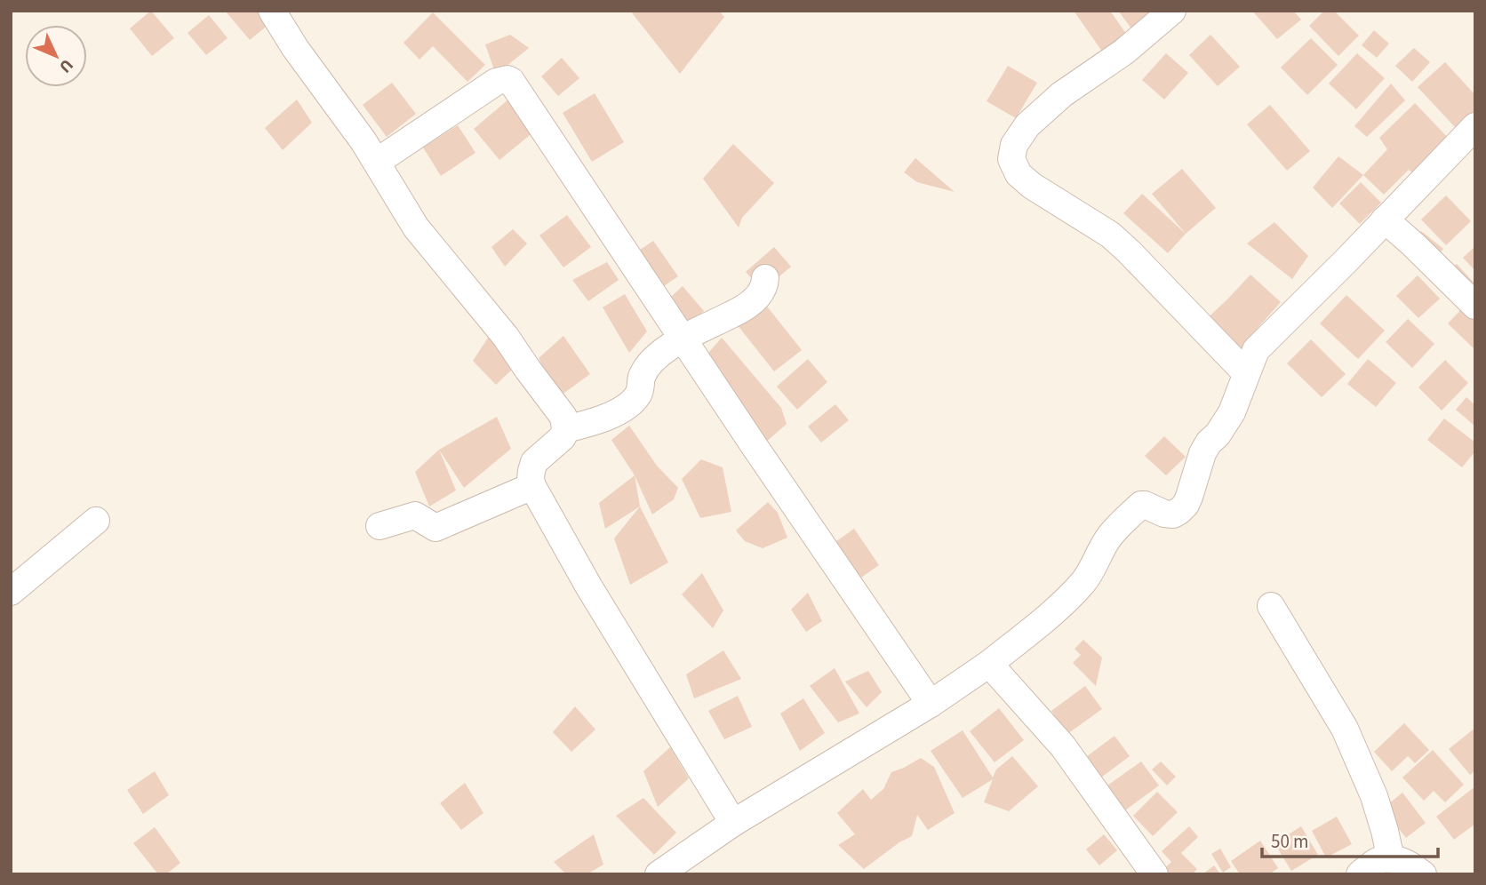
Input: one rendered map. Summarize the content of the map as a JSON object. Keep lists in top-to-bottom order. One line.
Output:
{"scale_bar":"50 m","north":"bottom right"}
